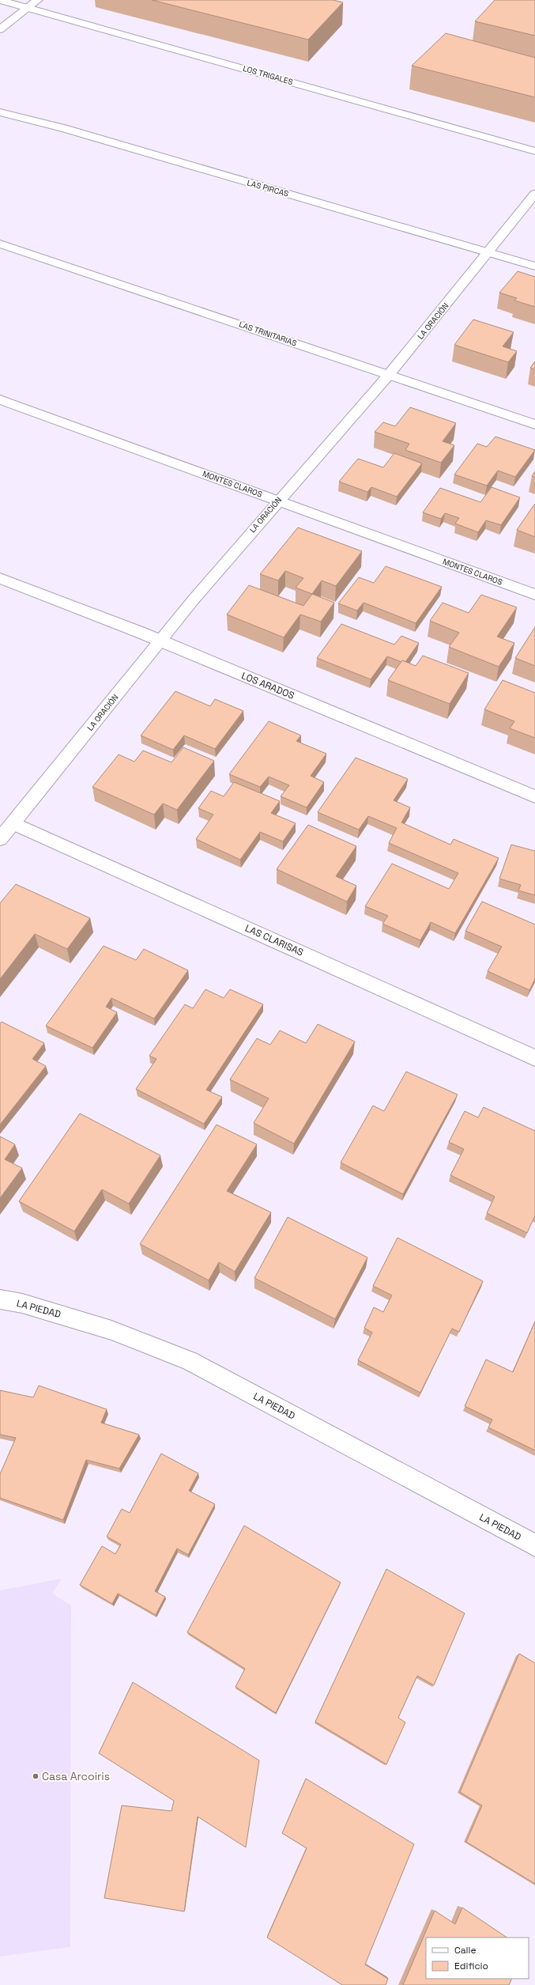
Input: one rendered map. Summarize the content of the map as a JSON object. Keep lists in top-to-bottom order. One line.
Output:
{"streets":{"street":["LOS TRIGALES","LAS PIRCAS","LA ORACIÓN","LAS TRINITARIAS","MONTES CLAROS","LOS ARADOS","LAS CLARISAS","LA PIEDAD"]},"crossings":[["LAS PIRCAS","LA ORACIÓN"],["LA ORACIÓN","LAS TRINITARIAS"],["LA ORACIÓN","MONTES CLAROS"],["LA ORACIÓN","LOS ARADOS"],["LA ORACIÓN","LAS CLARISAS"]],"places":["Casa Arcoiris"],"legend":["Calle","Edificio"]}
